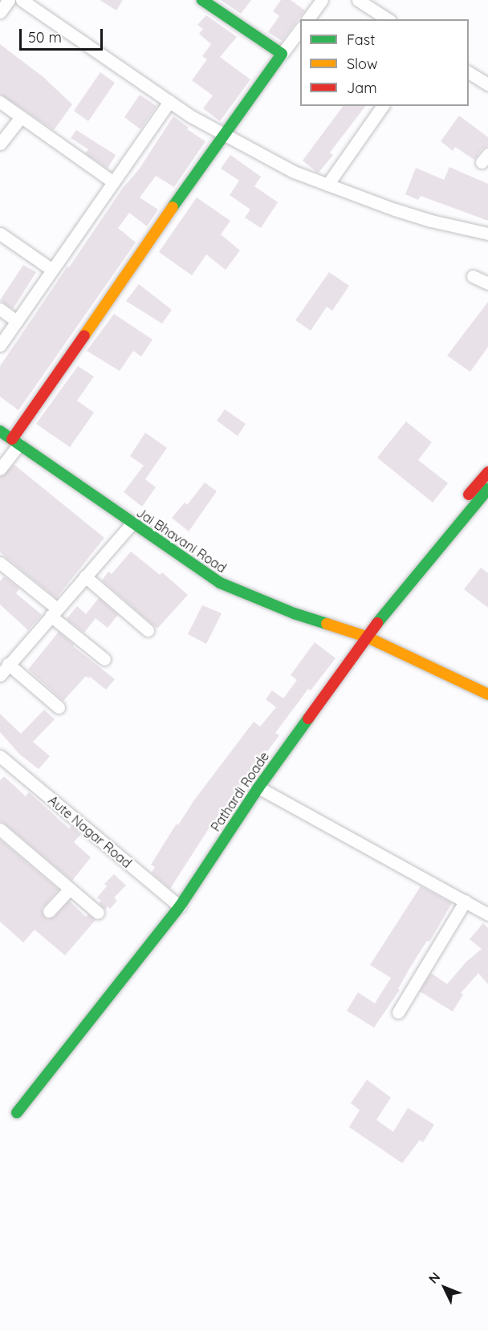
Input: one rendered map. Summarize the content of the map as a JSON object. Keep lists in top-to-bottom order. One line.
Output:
{"streets":{"street":["Jai Bhavani Road","Pathardi Roade","Aute Nagar Road"]},"crossings":[["Jai Bhavani Road","Pathardi Roade"],["Pathardi Roade","Aute Nagar Road"]],"legend":["Fast","Slow","Jam"],"scale_bar":"50 m","north":"top left"}
